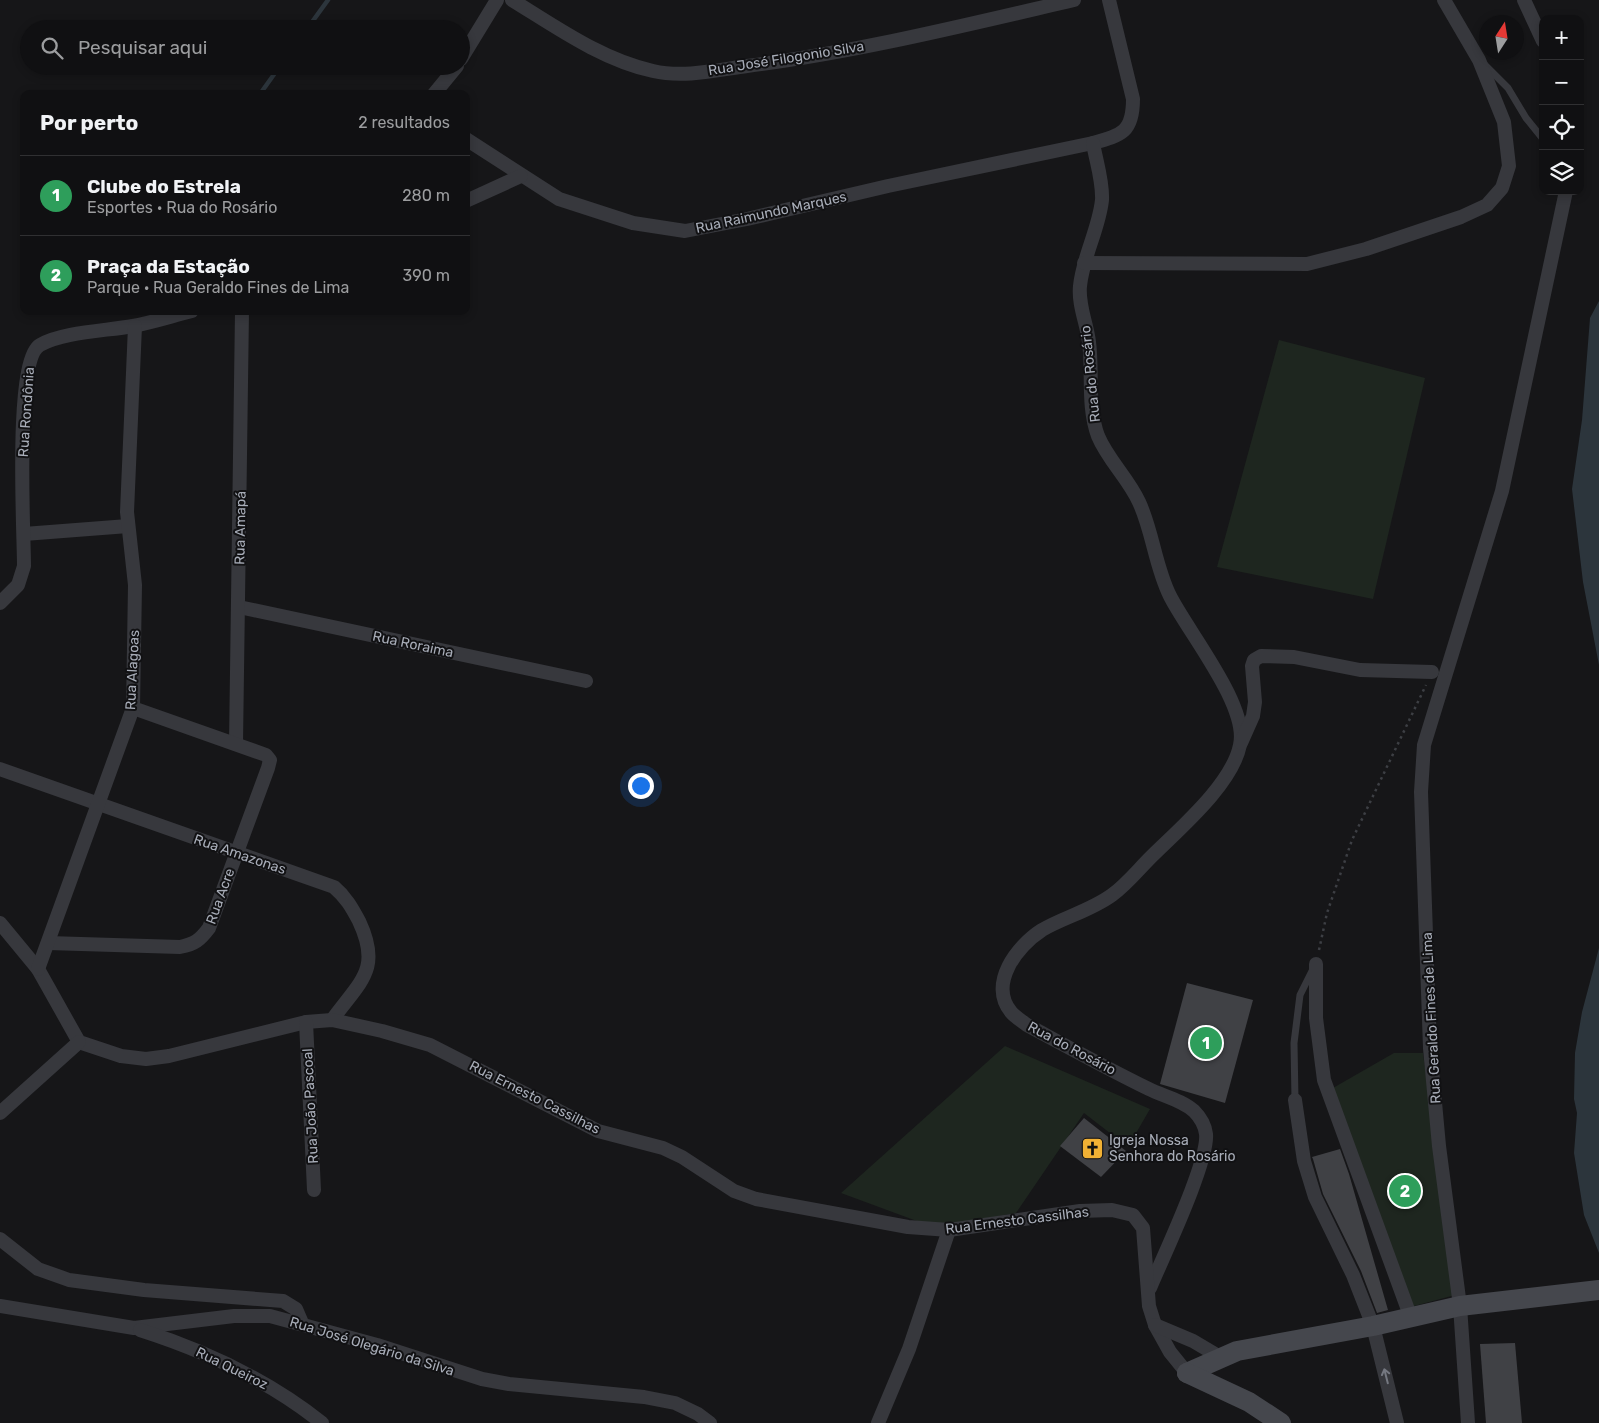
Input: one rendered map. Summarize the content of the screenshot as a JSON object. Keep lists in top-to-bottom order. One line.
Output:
{"streets":{"street":["Rua José Filogonio Silva","Rua Raimundo Marques","Rua do Rosário","Rua Rondônia","Rua Amapá","Rua Roraima","Rua Alagoas","Rua Amazonas","Rua Acre","Rua Geraldo Fines de Lima","Rua Ernesto Cassilhas","Rua João Pascoal","Rua José Olegário da Silva","Rua Queiroz"]},"crossings":[["Rua Raimundo Marques","Rua do Rosário"],["Rua do Rosário","Rua Ernesto Cassilhas"],["Rua Rondônia","Rua Alagoas"],["Rua Amapá","Rua Roraima"],["Rua Amapá","Rua Acre"],["Rua Alagoas","Rua Amazonas"],["Rua Alagoas","Rua Acre"],["Rua Amazonas","Rua Acre"],["Rua Amazonas","Rua Ernesto Cassilhas"],["Rua Ernesto Cassilhas","Rua João Pascoal"],["Rua José Olegário da Silva","Rua Queiroz"]],"places":{"church":["Igreja Nossa Senhora do Rosário"]},"north":"top","page":{"map_buttons":["+","−"],"search":"Pesquisar aqui","heading":["Por perto","2 resultados"],"list":[{"mark":"1","name":"Clube do Estrela","note":"Esportes · Rua do Rosário","value":"280 m"},{"mark":"2","name":"Praça da Estação","note":"Parque · Rua Geraldo Fines de Lima","value":"390 m"}],"pins":["1","2"]}}
